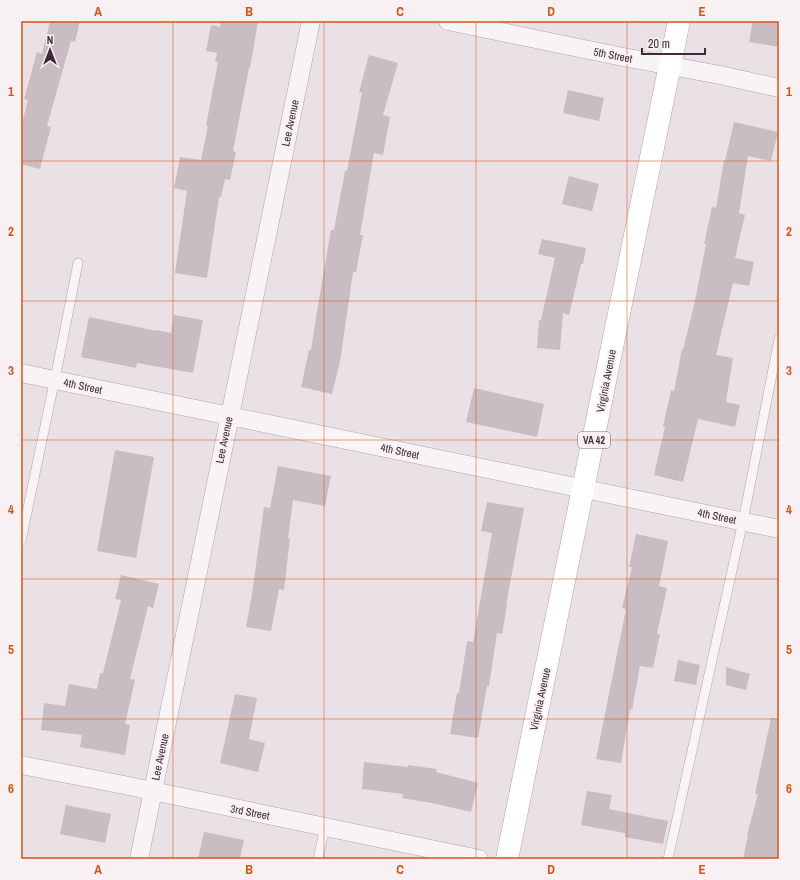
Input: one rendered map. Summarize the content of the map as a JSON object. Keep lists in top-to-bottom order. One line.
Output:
{"streets":{"main road":["Virginia Avenue","VA 42"],"street":["5th Street","Lee Avenue","4th Street","3rd Street"]},"crossings":[["5th Street","Virginia Avenue"],["Lee Avenue","4th Street"],["Lee Avenue","3rd Street"],["Virginia Avenue","4th Street"]],"scale_bar":"20 m","north":"top","grid":{"columns":["A","B","C","D","E"],"rows":["1","2","3","4","5","6"]}}
